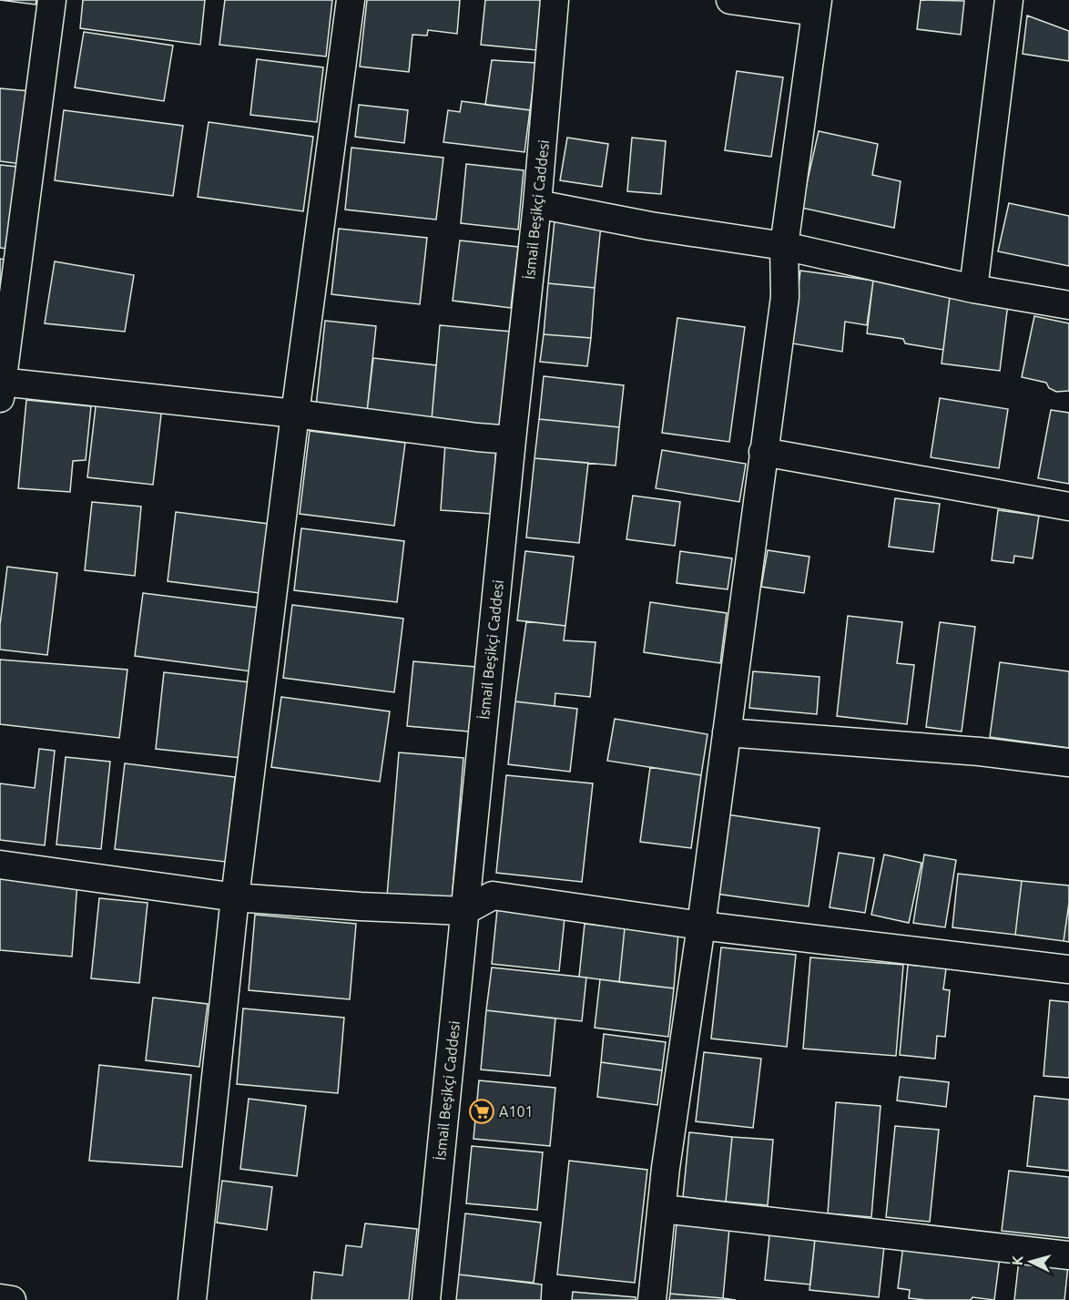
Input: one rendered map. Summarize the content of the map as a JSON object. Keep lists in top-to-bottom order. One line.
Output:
{"streets":{"street":["İsmail Beşikçi Caddesi"]},"places":{"supermarket":["A101"]},"north":"left"}
